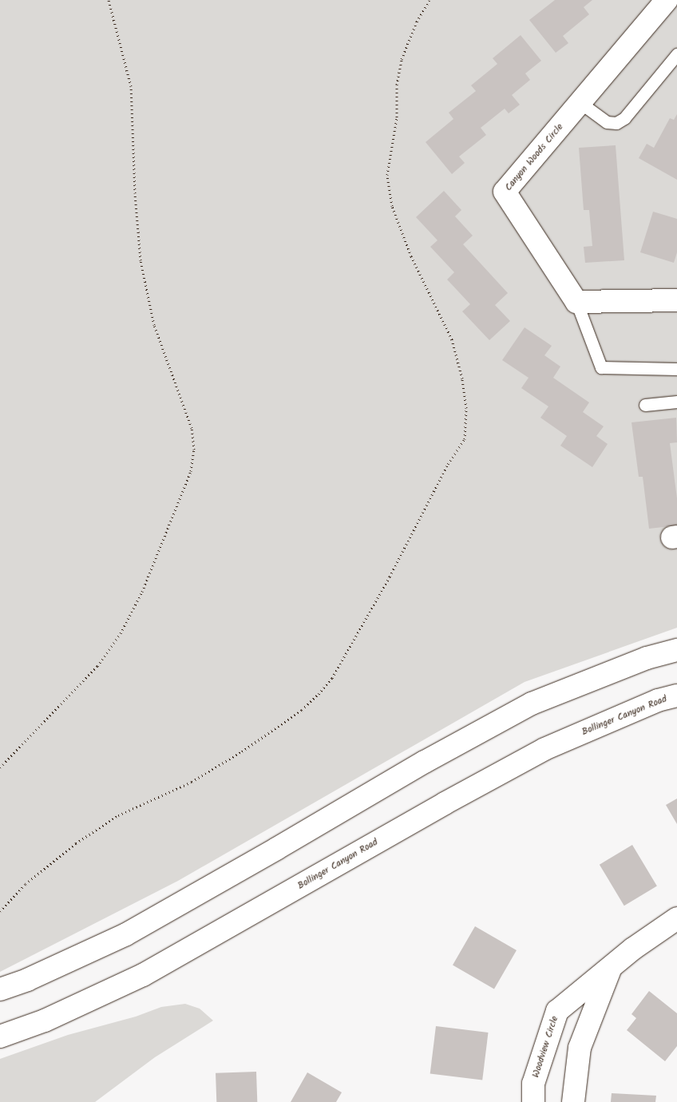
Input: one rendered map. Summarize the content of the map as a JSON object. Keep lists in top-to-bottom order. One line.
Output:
{"streets":{"main road":["Canyon Woods Circle","Bollinger Canyon Road","Woodview Circle"]}}
